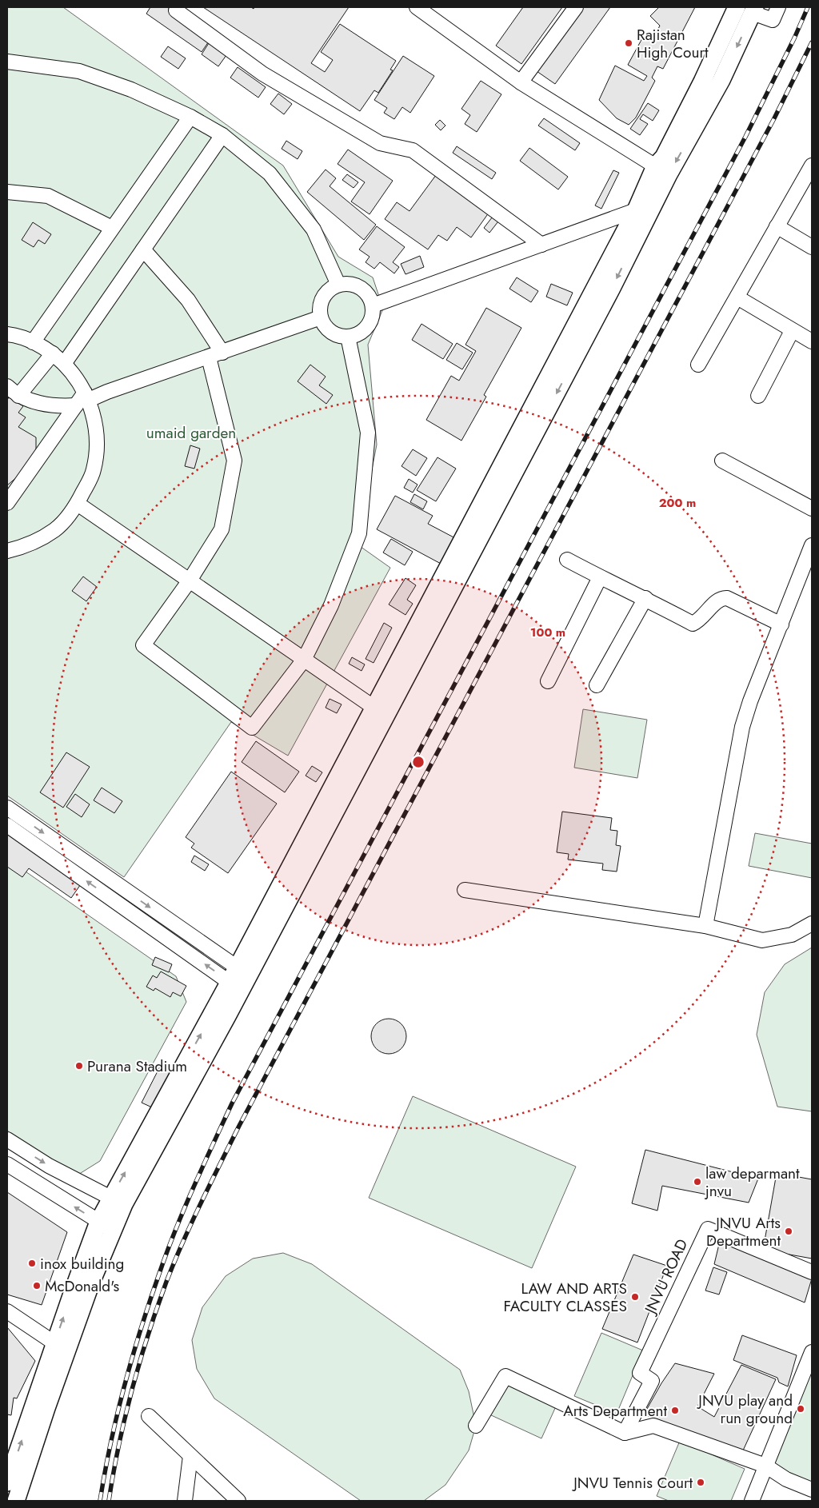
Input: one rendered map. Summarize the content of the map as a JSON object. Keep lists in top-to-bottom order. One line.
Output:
{"streets":{"street":["JNVU ROAD"]},"parks":["umaid garden"],"places":["Rajistan High Court","Purana Stadium","law deparmant jnvu","JNVU Arts Department","inox building","McDonald's","LAW AND ARTS FACULTY CLASSES","JNVU play and run ground","Arts Department","JNVU Tennis Court"],"rings":["200 m","100 m"]}
